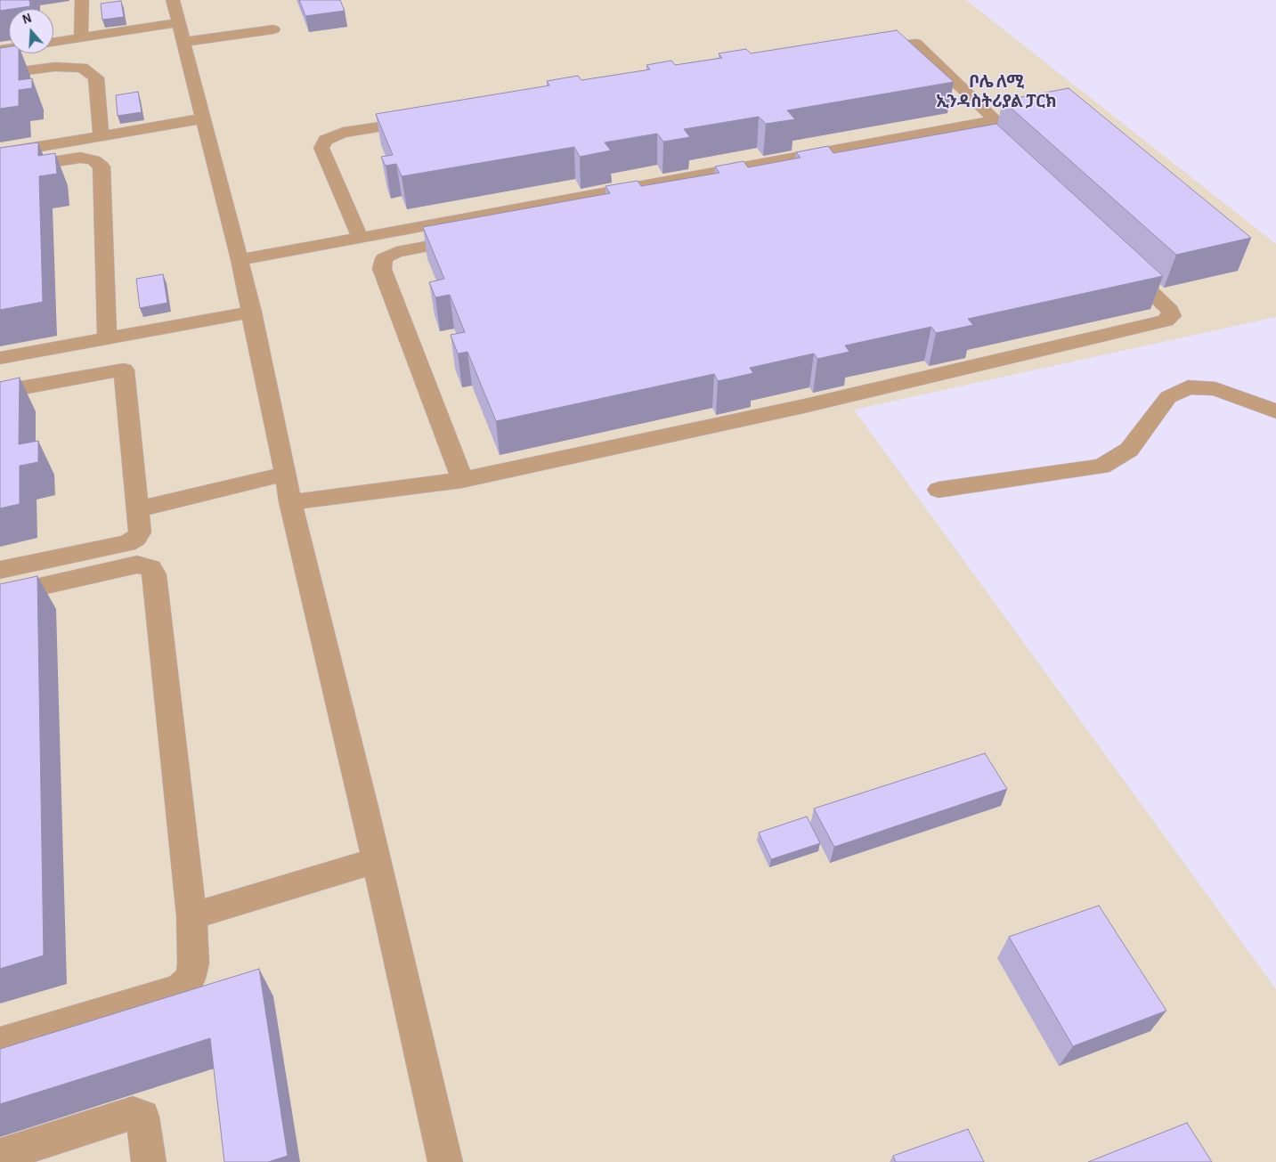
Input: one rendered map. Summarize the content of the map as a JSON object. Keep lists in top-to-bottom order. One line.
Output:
{"districts":["ቦሌ ለሚ ኢንዳስትሪያል ፓርክ"],"north":"top"}
